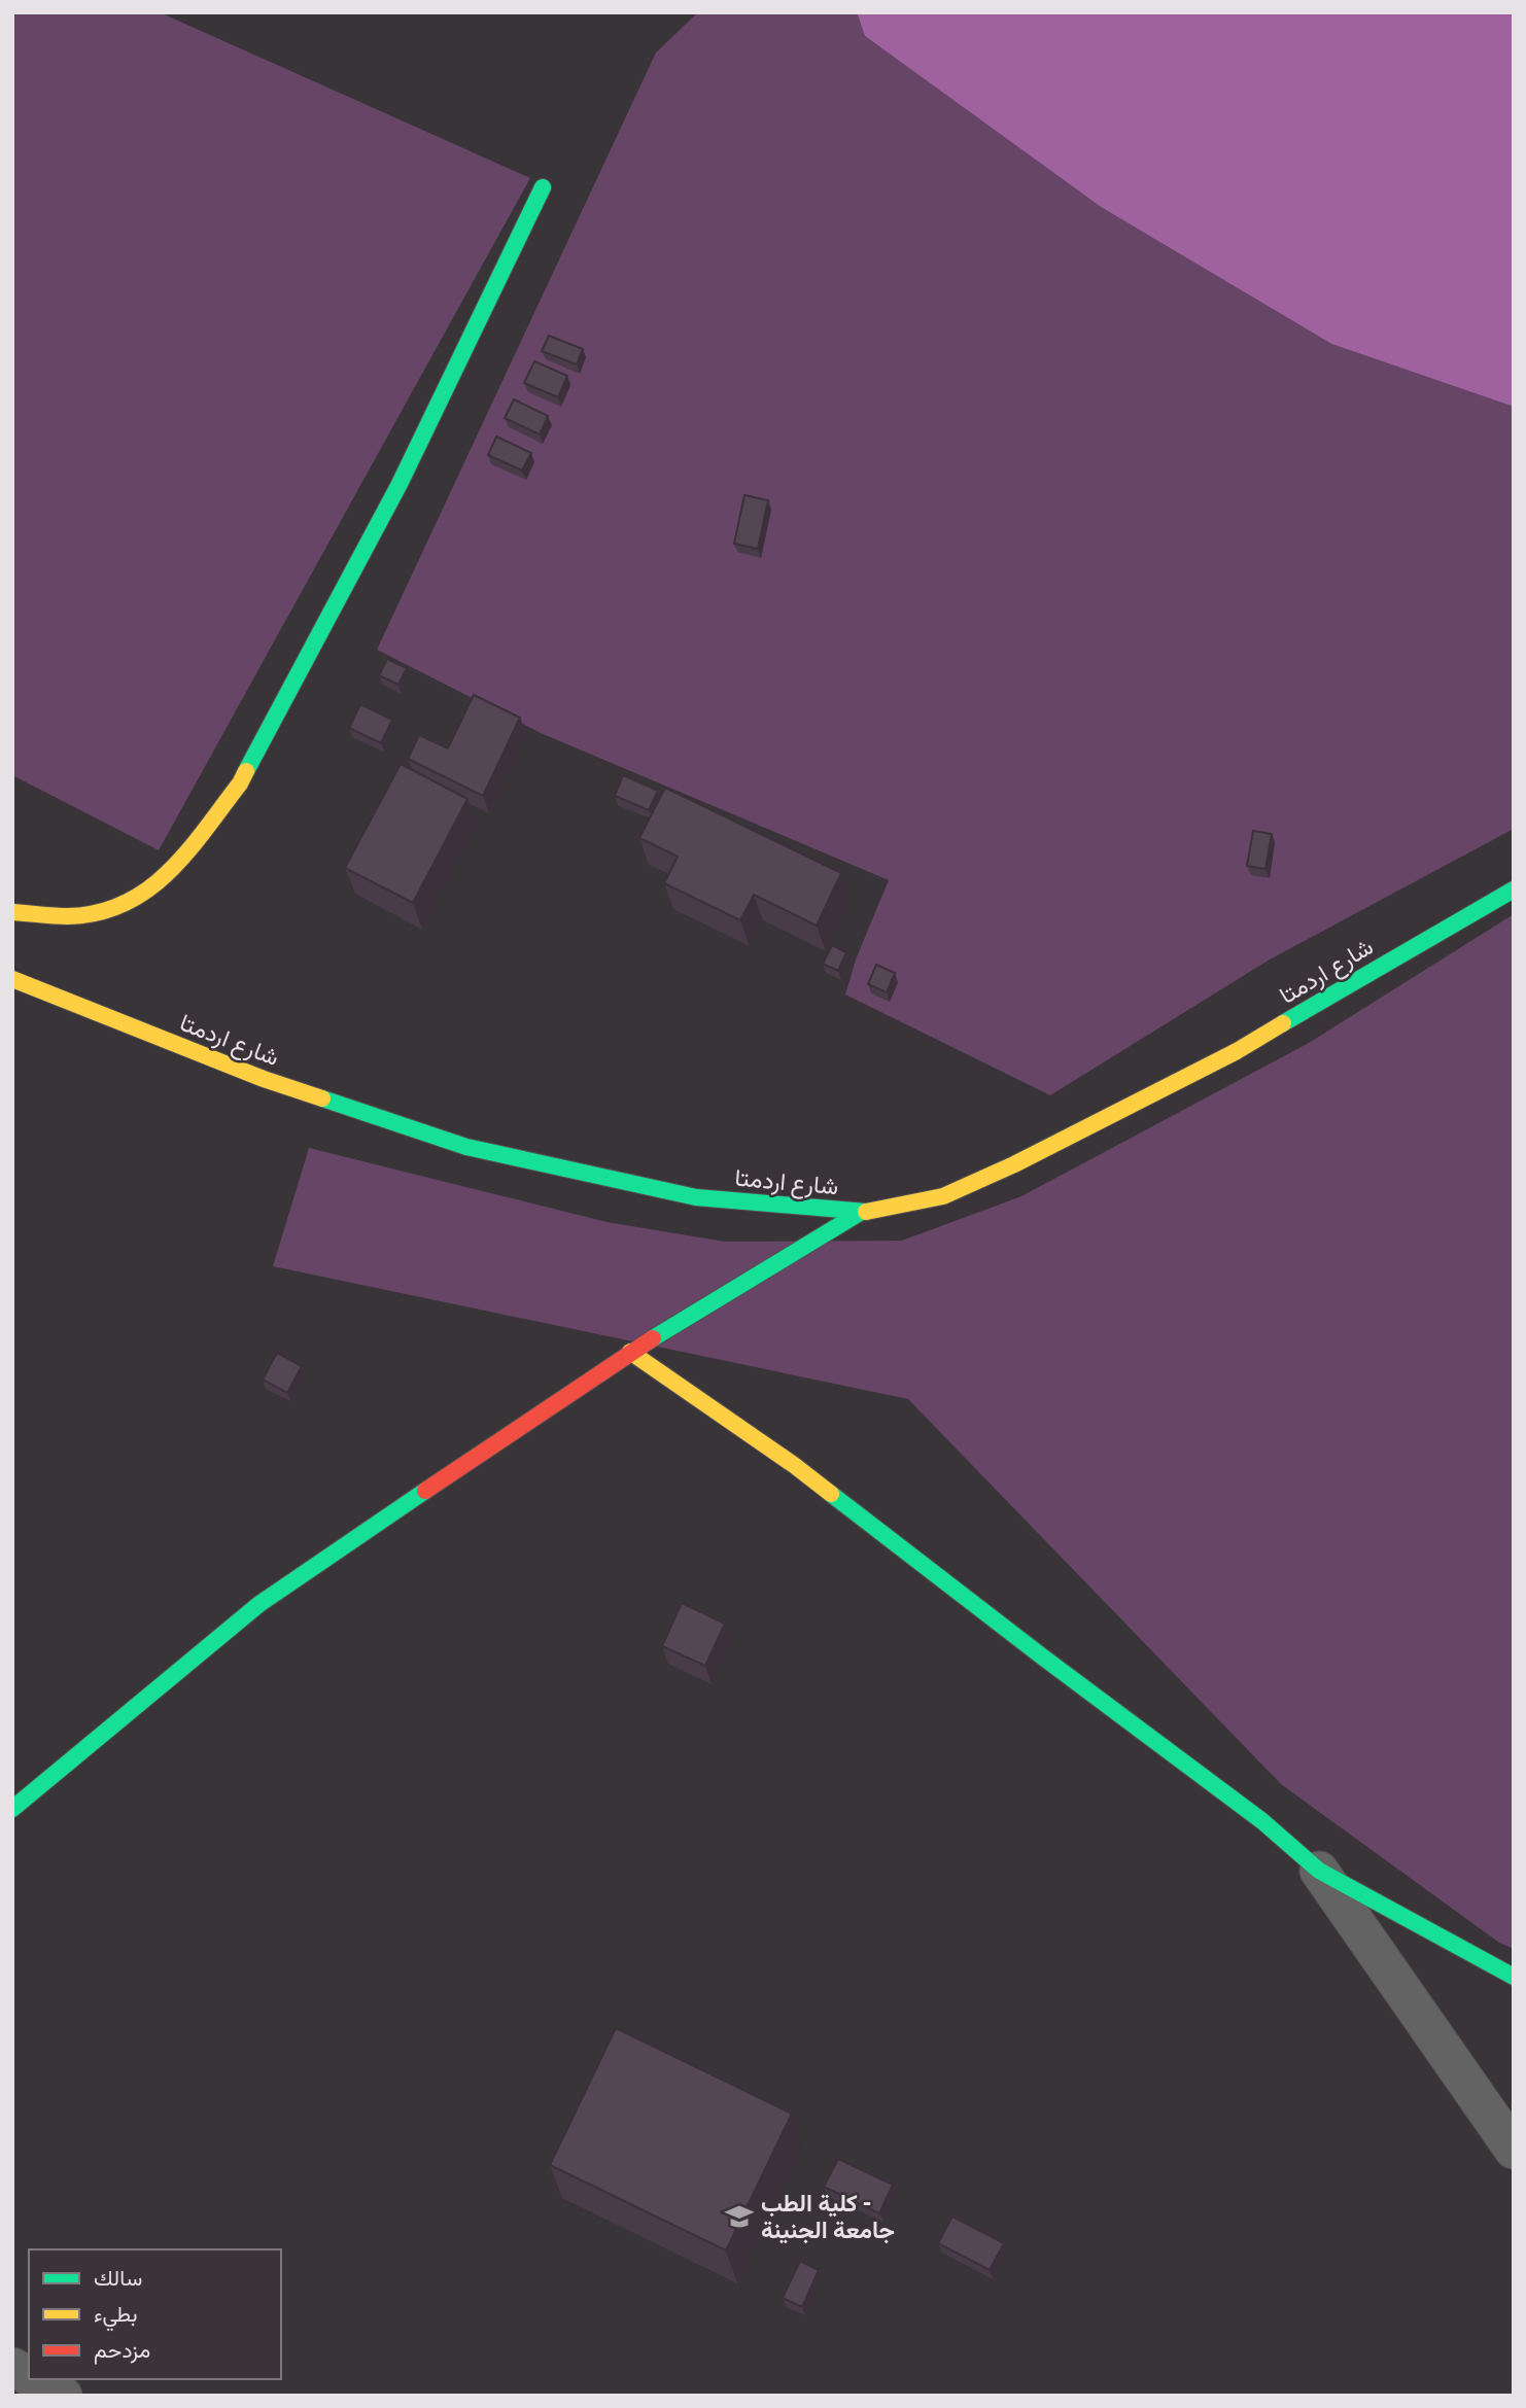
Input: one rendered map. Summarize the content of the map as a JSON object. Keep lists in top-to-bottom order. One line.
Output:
{"streets":{"street":["شارع اردمتا"]},"places":{"school or university":["كلية الطب - جامعة الجنينة"]},"legend":["سالك","بطيء","مزدحم"]}
